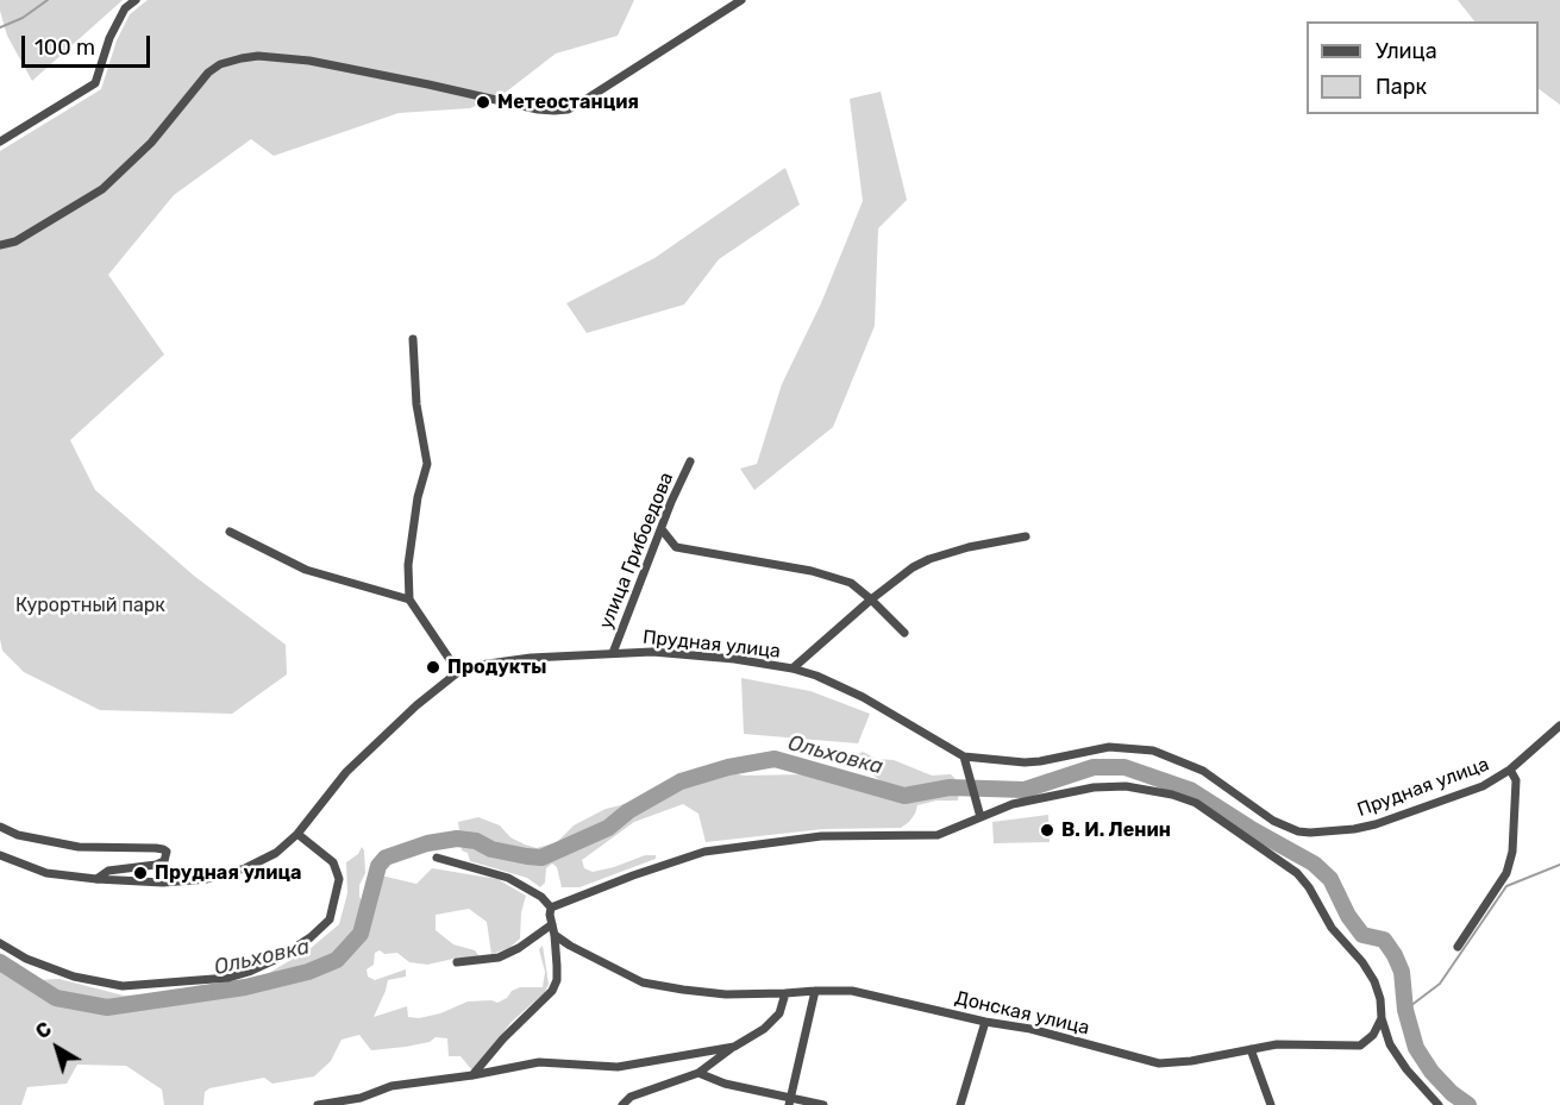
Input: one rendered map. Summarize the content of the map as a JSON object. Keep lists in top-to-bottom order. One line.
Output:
{"streets":{"street":["улица Грибоедова","Прудная улица","Донская улица"]},"crossings":[["улица Грибоедова","Прудная улица"]],"water":["Ольховка"],"parks":["Курортный парк"],"places":["Метеостанция","Продукты","В. И. Ленин","Прудная улица"],"legend":["Улица","Парк"],"scale_bar":"100 m","north":"top left"}
